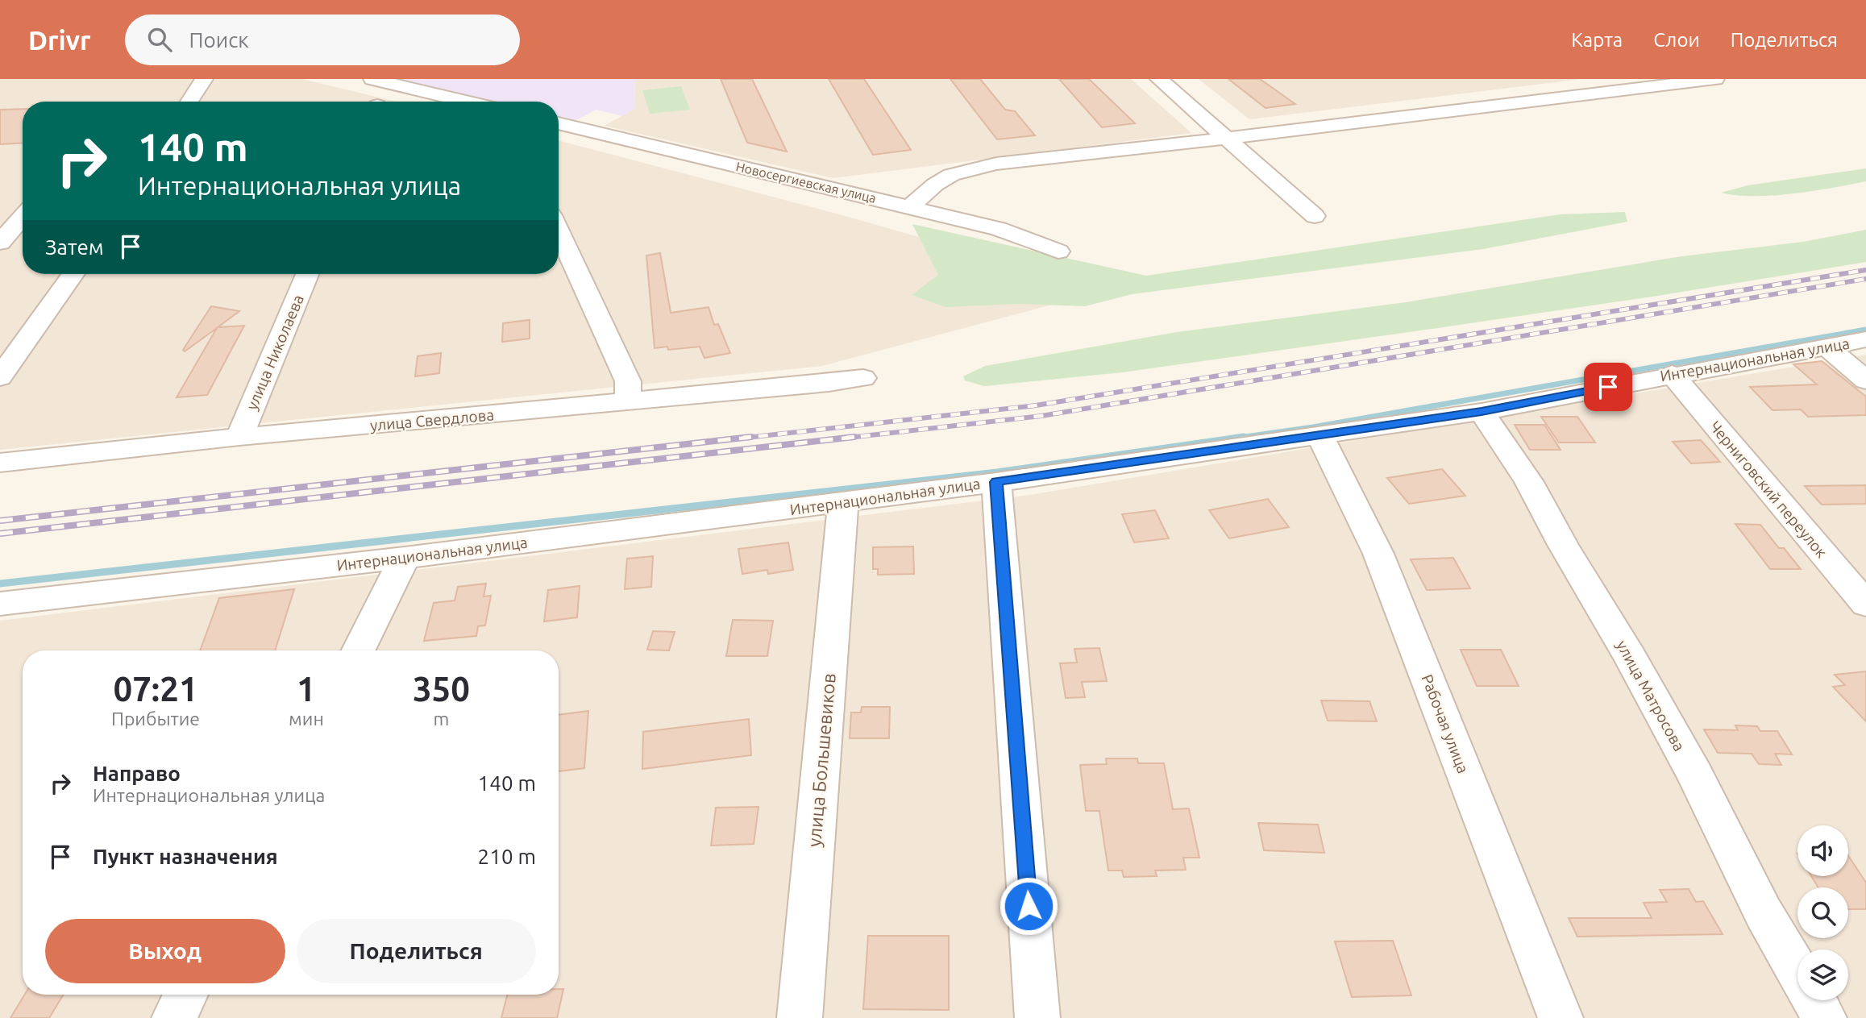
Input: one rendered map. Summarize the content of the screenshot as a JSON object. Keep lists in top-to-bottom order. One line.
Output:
{"streets":{"street":["Новосергиевская улица","улица Николаева","Интернациональная улица","улица Свердлова","Черниговский переулок","улица Матросова","Рабочая улица","улица Большевиков"]},"crossings":[["улица Николаева","улица Свердлова"],["Интернациональная улица","Черниговский переулок"],["Интернациональная улица","улица Матросова"],["Интернациональная улица","Рабочая улица"],["Интернациональная улица","улица Большевиков"]],"page":{"header":"Drivr","search":"Поиск","nav":["Карта","Слои","Поделиться"],"turn":["140 m","Интернациональная улица"],"then":"Затем","eta":["07:21","Прибытие","1","мин","350","m"],"list":[{"name":"Направо","note":"Интернациональная улица","value":"140 m"},{"name":"Пункт назначения","value":"210 m"}],"buttons":["Выход","Поделиться"]}}
